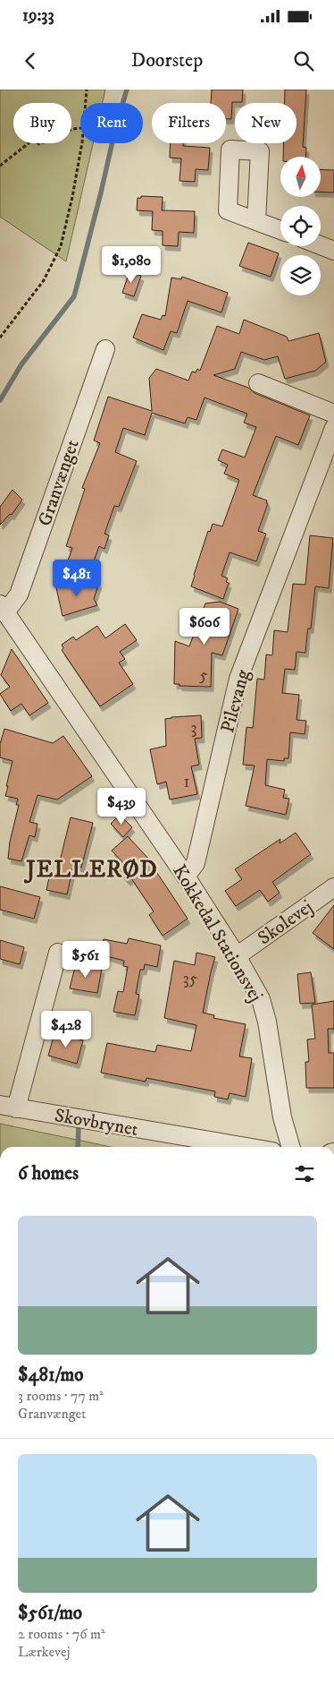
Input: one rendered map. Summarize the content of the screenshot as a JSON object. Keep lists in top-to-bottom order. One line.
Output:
{"streets":{"street":["Granvænget","Pilevang","Skolevej","Kokkedal Stationsvej","Skovbrynet"]},"crossings":[["Granvænget","Kokkedal Stationsvej"],["Pilevang","Kokkedal Stationsvej"],["Skolevej","Kokkedal Stationsvej"]],"districts":["JELLERØD"],"house_numbers":["5","3","1","35"],"north":"top","page":{"status":"19:33","header":"Doorstep","chip":["Buy","Rent","Filters","New"],"price":["$1,080","$481","$606","$439","$561","$428"],"heading":"6 homes","list":[{"name":"$481/mo","note":"3 rooms · 77 m² · Granvænget"},{"name":"$561/mo","note":"2 rooms · 76 m² · Lærkevej"}]}}
